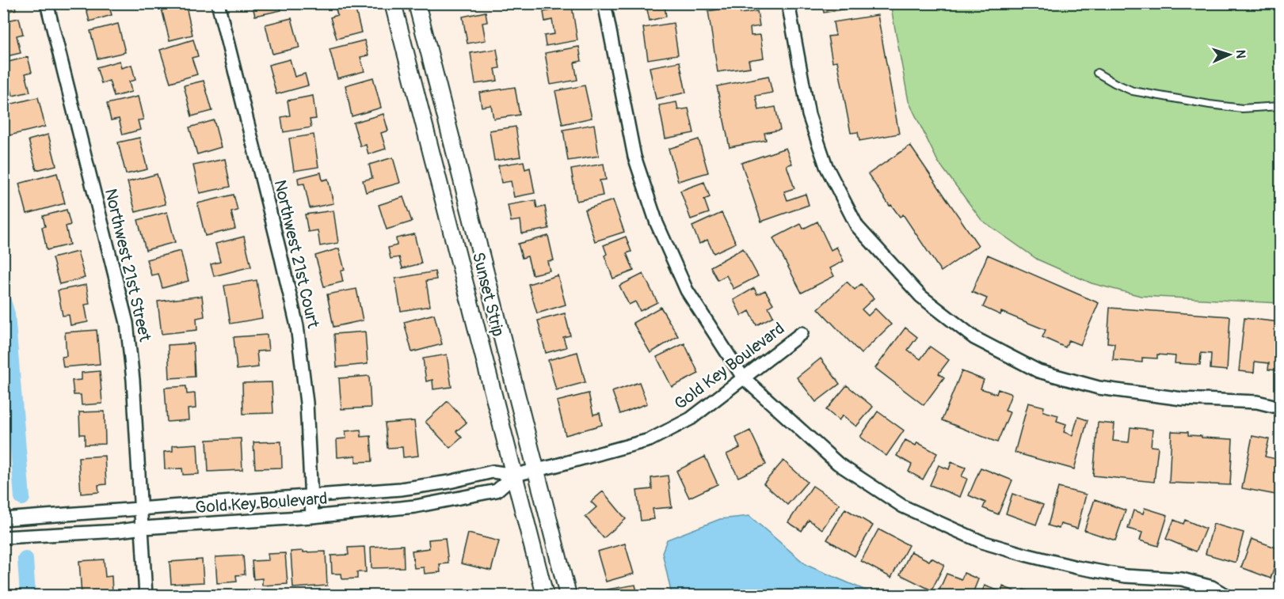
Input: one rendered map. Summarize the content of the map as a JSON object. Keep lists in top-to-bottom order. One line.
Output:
{"streets":{"street":["Northwest 21st Court","Northwest 21st Street","Sunset Strip","Gold Key Boulevard"]},"crossings":[["Northwest 21st Court","Gold Key Boulevard"],["Northwest 21st Street","Gold Key Boulevard"],["Sunset Strip","Gold Key Boulevard"]],"north":"right"}
